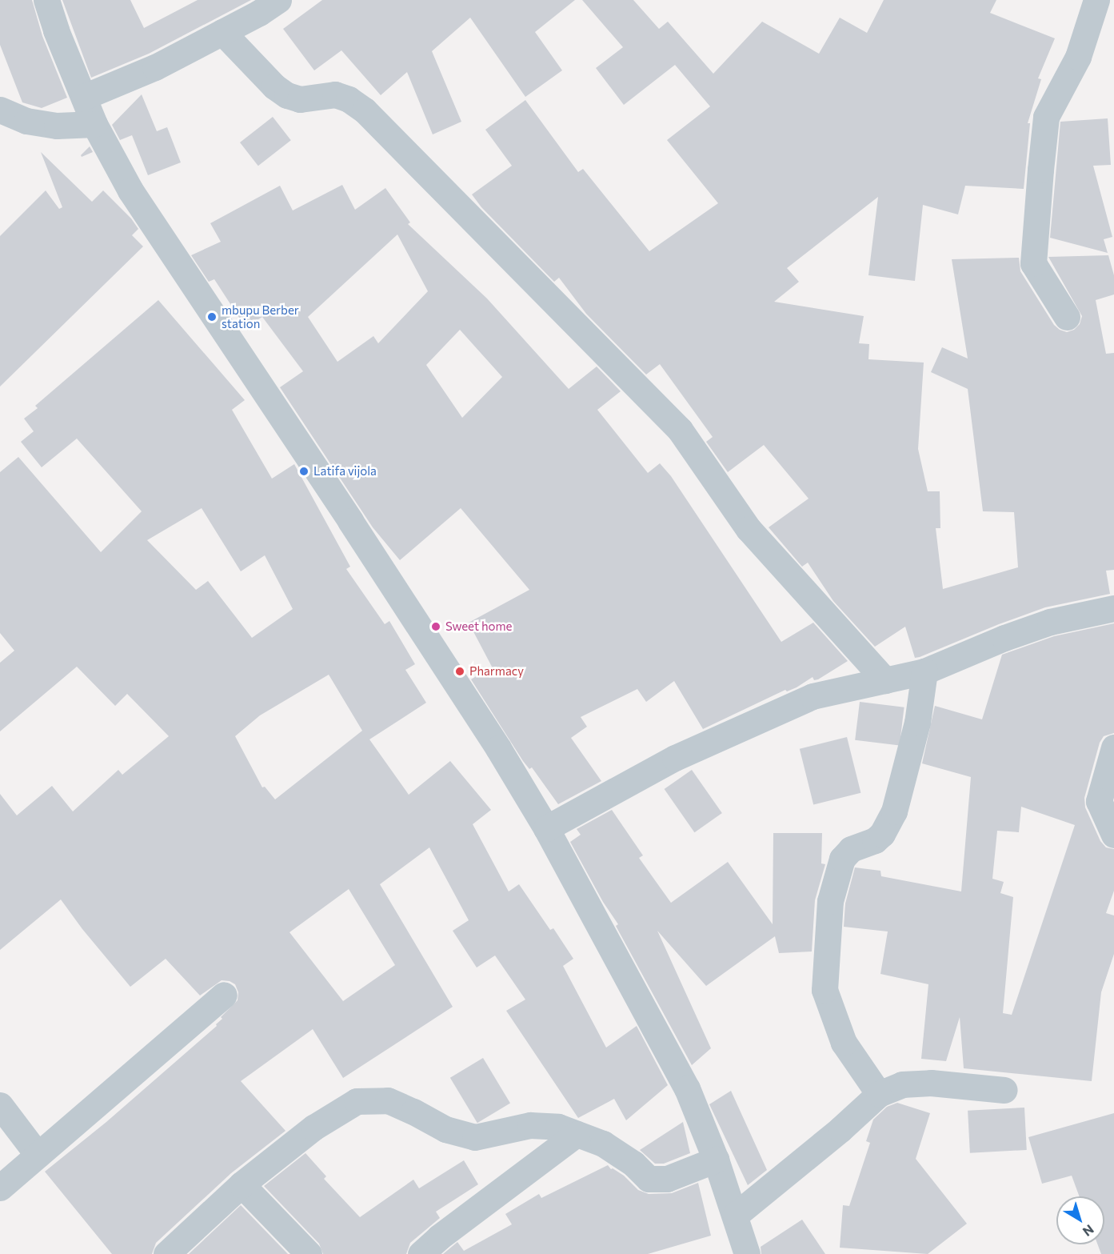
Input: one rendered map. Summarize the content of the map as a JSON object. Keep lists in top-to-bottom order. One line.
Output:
{"places":["mbupu Berber station","Latifa vijola","Sweet home","Pharmacy"],"north":"bottom right"}
